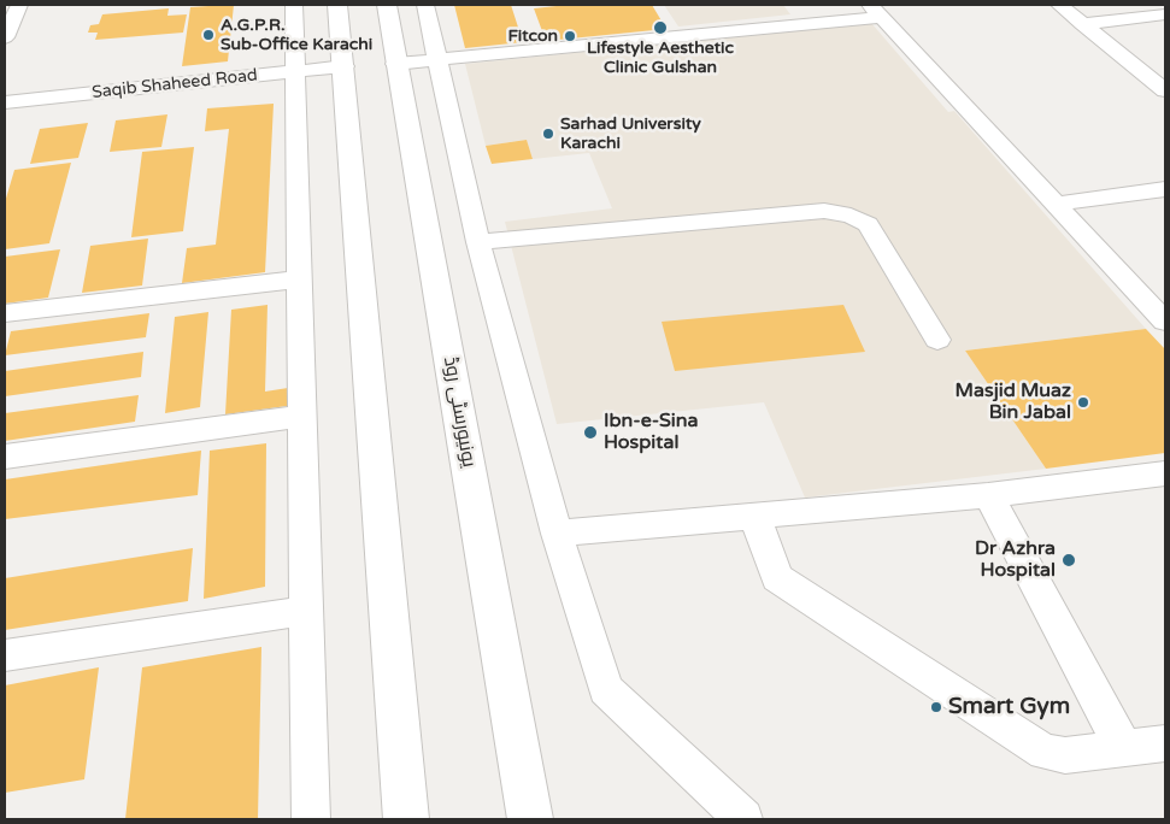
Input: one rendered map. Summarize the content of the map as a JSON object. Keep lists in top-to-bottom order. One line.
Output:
{"streets":{"main road":["یونیورسٹی روڈ"],"street":["Saqib Shaheed Road"]},"places":["Lifestyle Aesthetic Clinic Gulshan","A.G.P.R. Sub-Office Karachi","Fitcon","Sarhad University Karachi","Masjid Muaz Bin Jabal","Ibn-e-Sina Hospital","Dr Azhra Hospital","Smart Gym"]}
